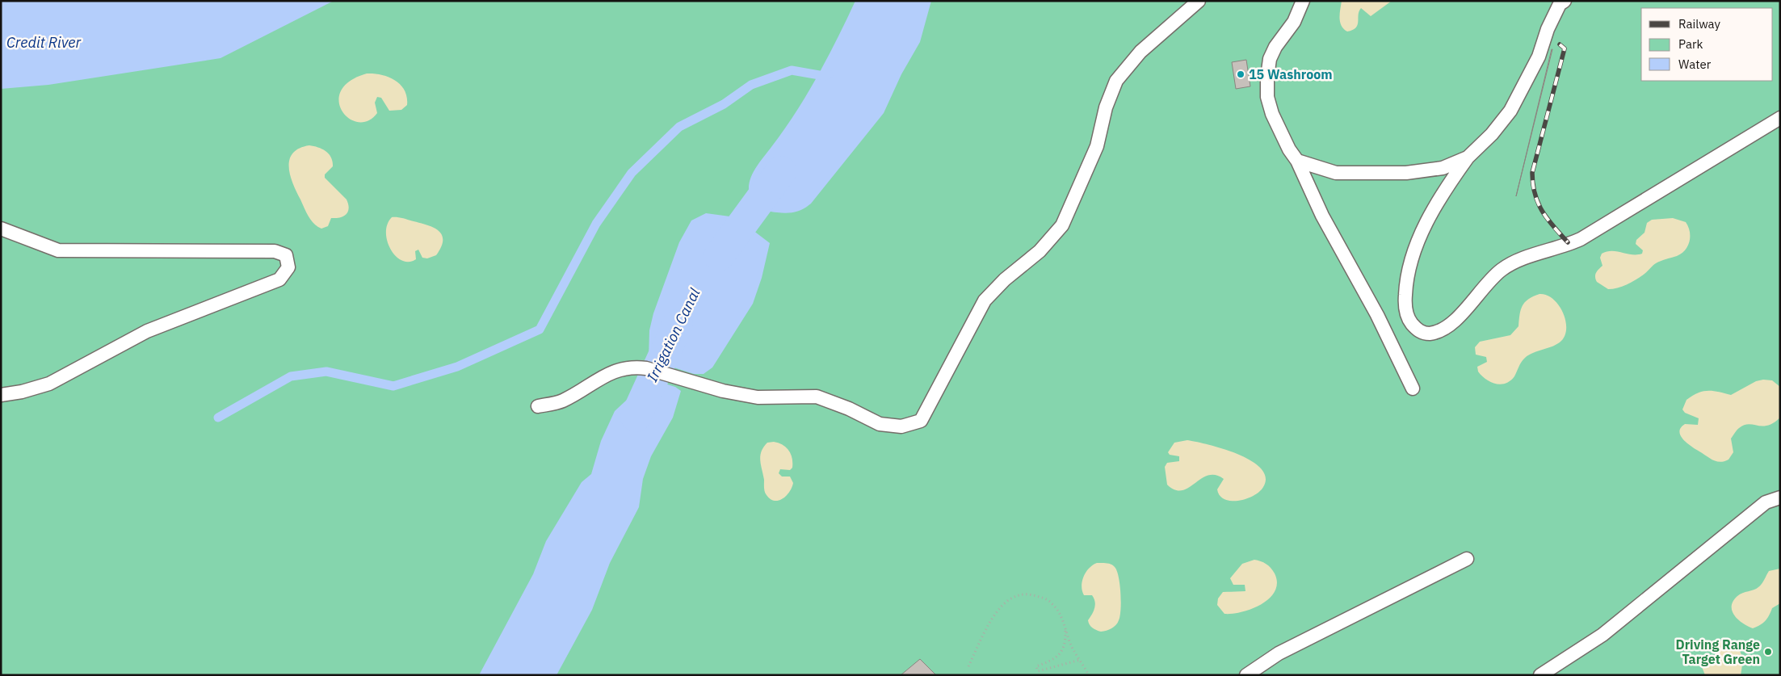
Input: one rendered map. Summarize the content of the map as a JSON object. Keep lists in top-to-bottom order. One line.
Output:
{"water":["Credit River","Irrigation Canal"],"places":["15 Washroom","Driving Range Target Green"],"legend":["Railway","Park","Water"]}
